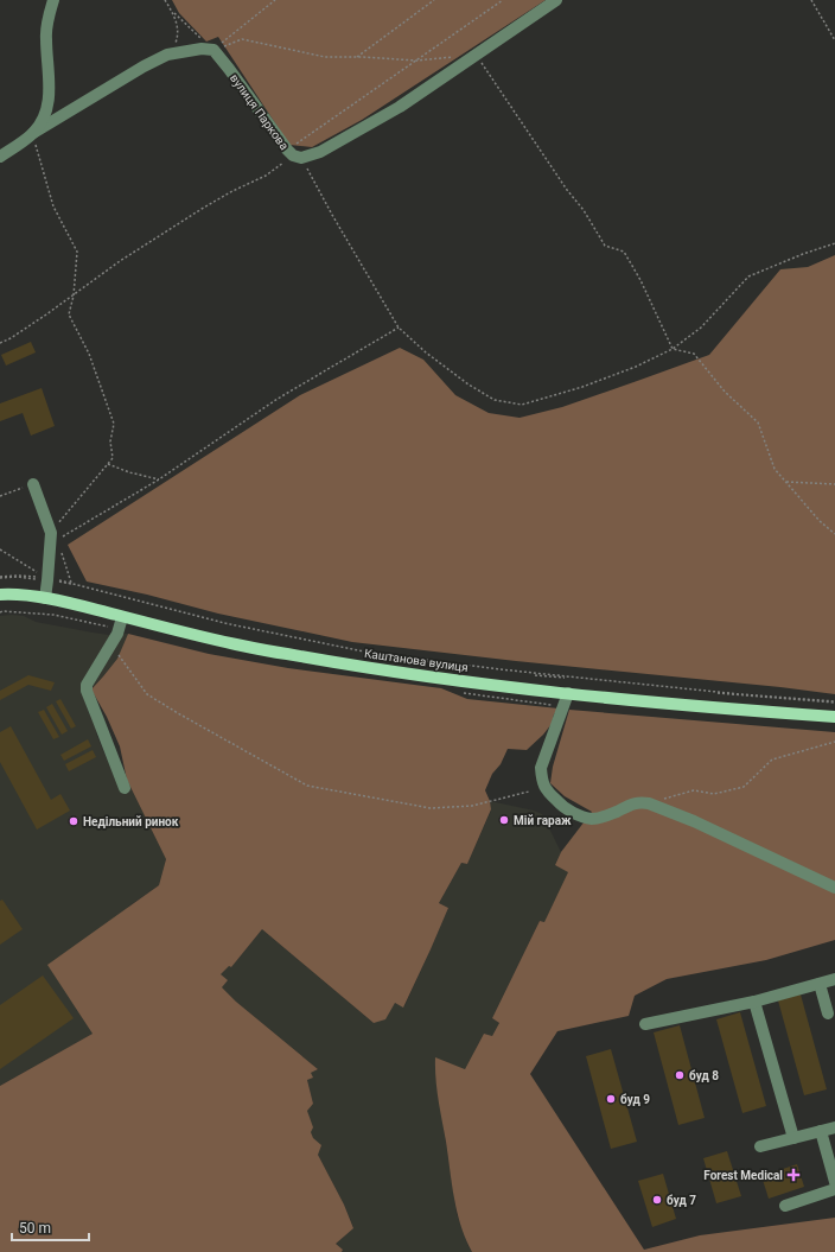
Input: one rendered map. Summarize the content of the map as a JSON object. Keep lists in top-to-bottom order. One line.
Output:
{"streets":{"main road":["Каштанова вулиця"],"street":["вулиця Паркова"]},"places":{"other":["Мій гараж","Недільний ринок","буд 8","буд 9","буд 7"],"health":["Forest Medical"]},"scale_bar":"50 m"}
